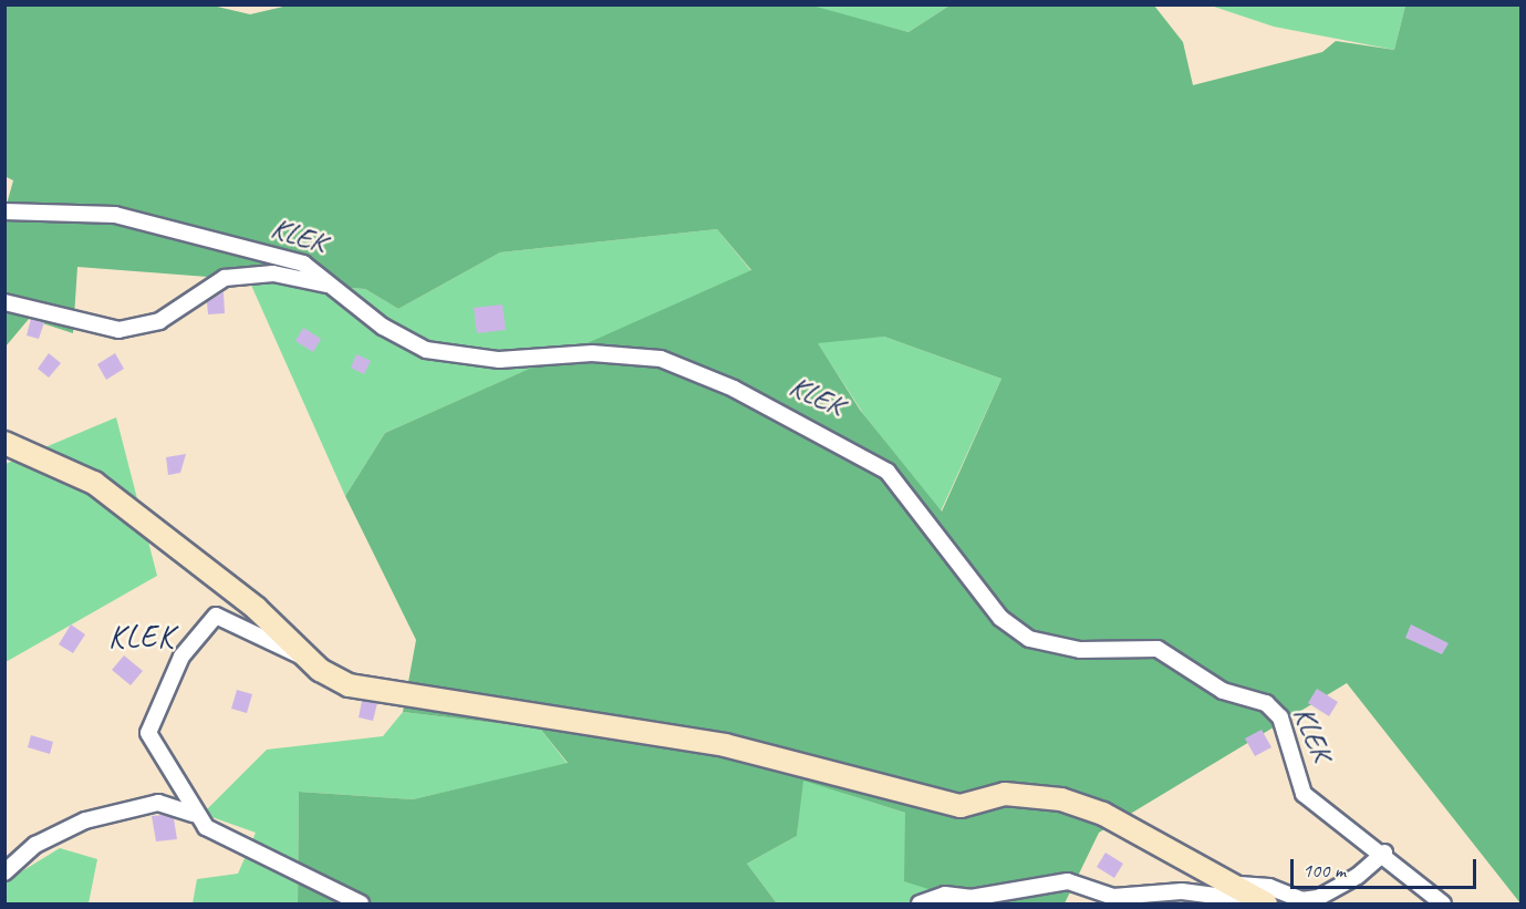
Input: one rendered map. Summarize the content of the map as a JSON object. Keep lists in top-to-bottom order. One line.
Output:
{"streets":{"street":["KLEK"]},"districts":["KLEK"],"scale_bar":"100 m"}
